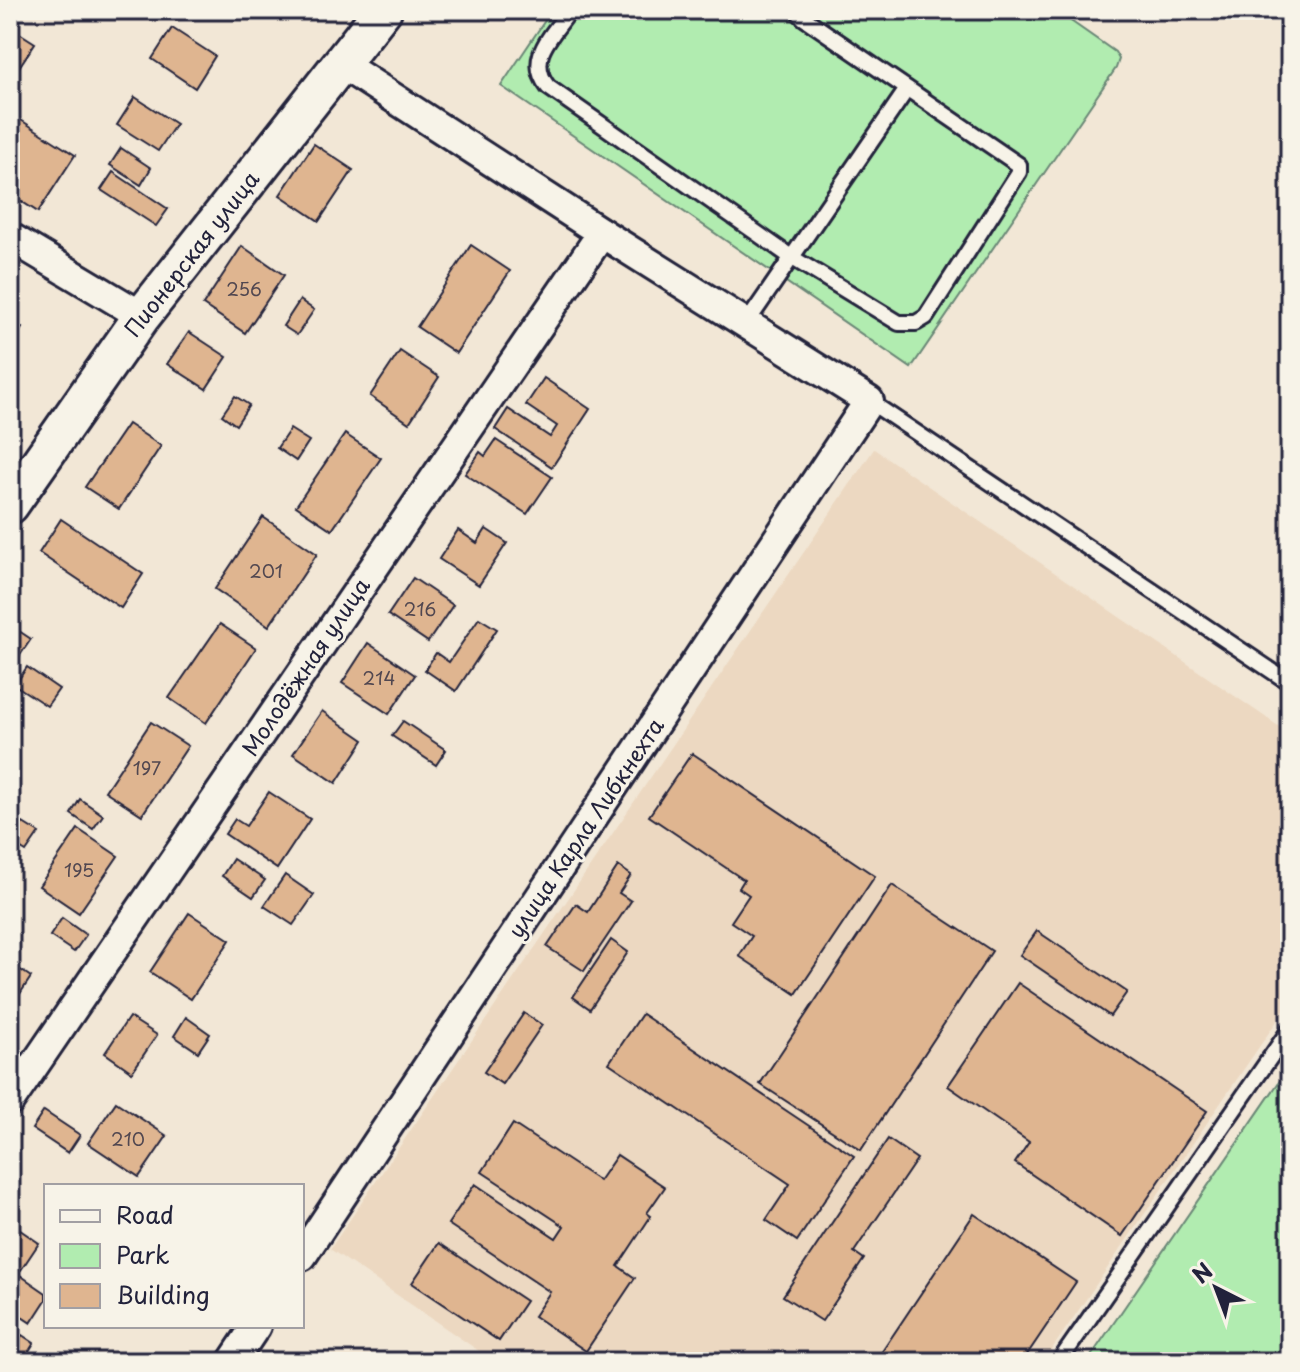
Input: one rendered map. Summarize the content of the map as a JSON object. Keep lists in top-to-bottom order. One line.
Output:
{"streets":{"street":["Пионерская улица","Молодёжная улица","улица Карла Либкнехта"]},"house_numbers":["256","201","216","214","197","195","210"],"legend":["Road","Park","Building"],"north":"top left"}
